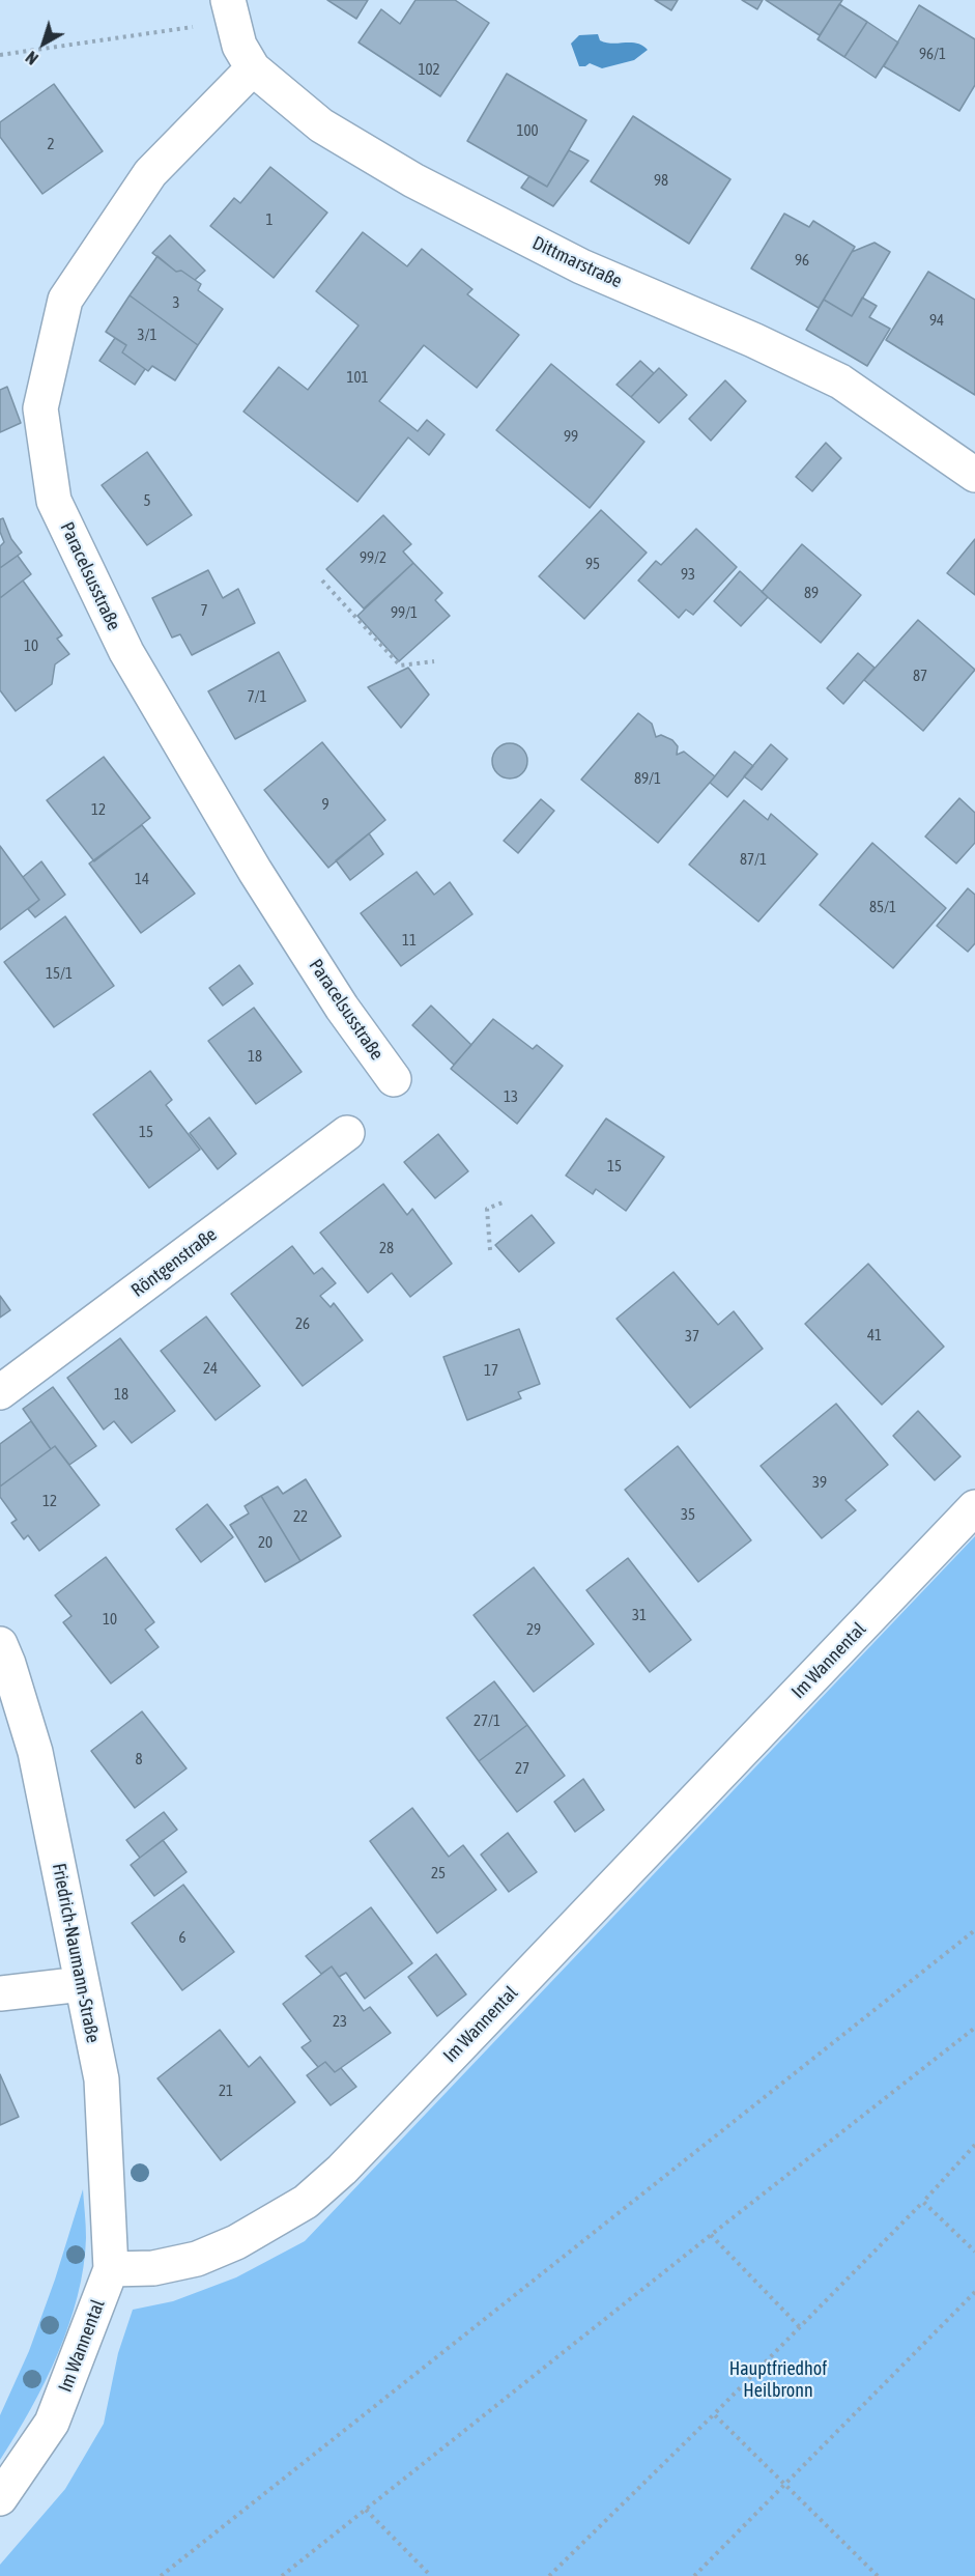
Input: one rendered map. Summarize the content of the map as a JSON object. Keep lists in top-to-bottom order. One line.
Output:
{"streets":{"street":["Dittmarstraße","Paracelsusstraße","Röntgenstraße","Im Wannental","Friedrich-Naumann-Straße"]},"crossings":[["Dittmarstraße","Paracelsusstraße"],["Im Wannental","Friedrich-Naumann-Straße"]],"parks":["Hauptfriedhof Heilbronn"],"house_numbers":["96/1","102","100","2","98","1","96","3","94","3/1","101","99","5","99/2","95","93","89","7","99/1","10","87","7/1","89/1","9","12","87/1","14","85/1","11","15/1","18","13","15","15","28","26","41","37","24","17","18","39","12","35","22","20","31","10","29","27/1","8","27","25","6","23","21"],"north":"bottom left"}
